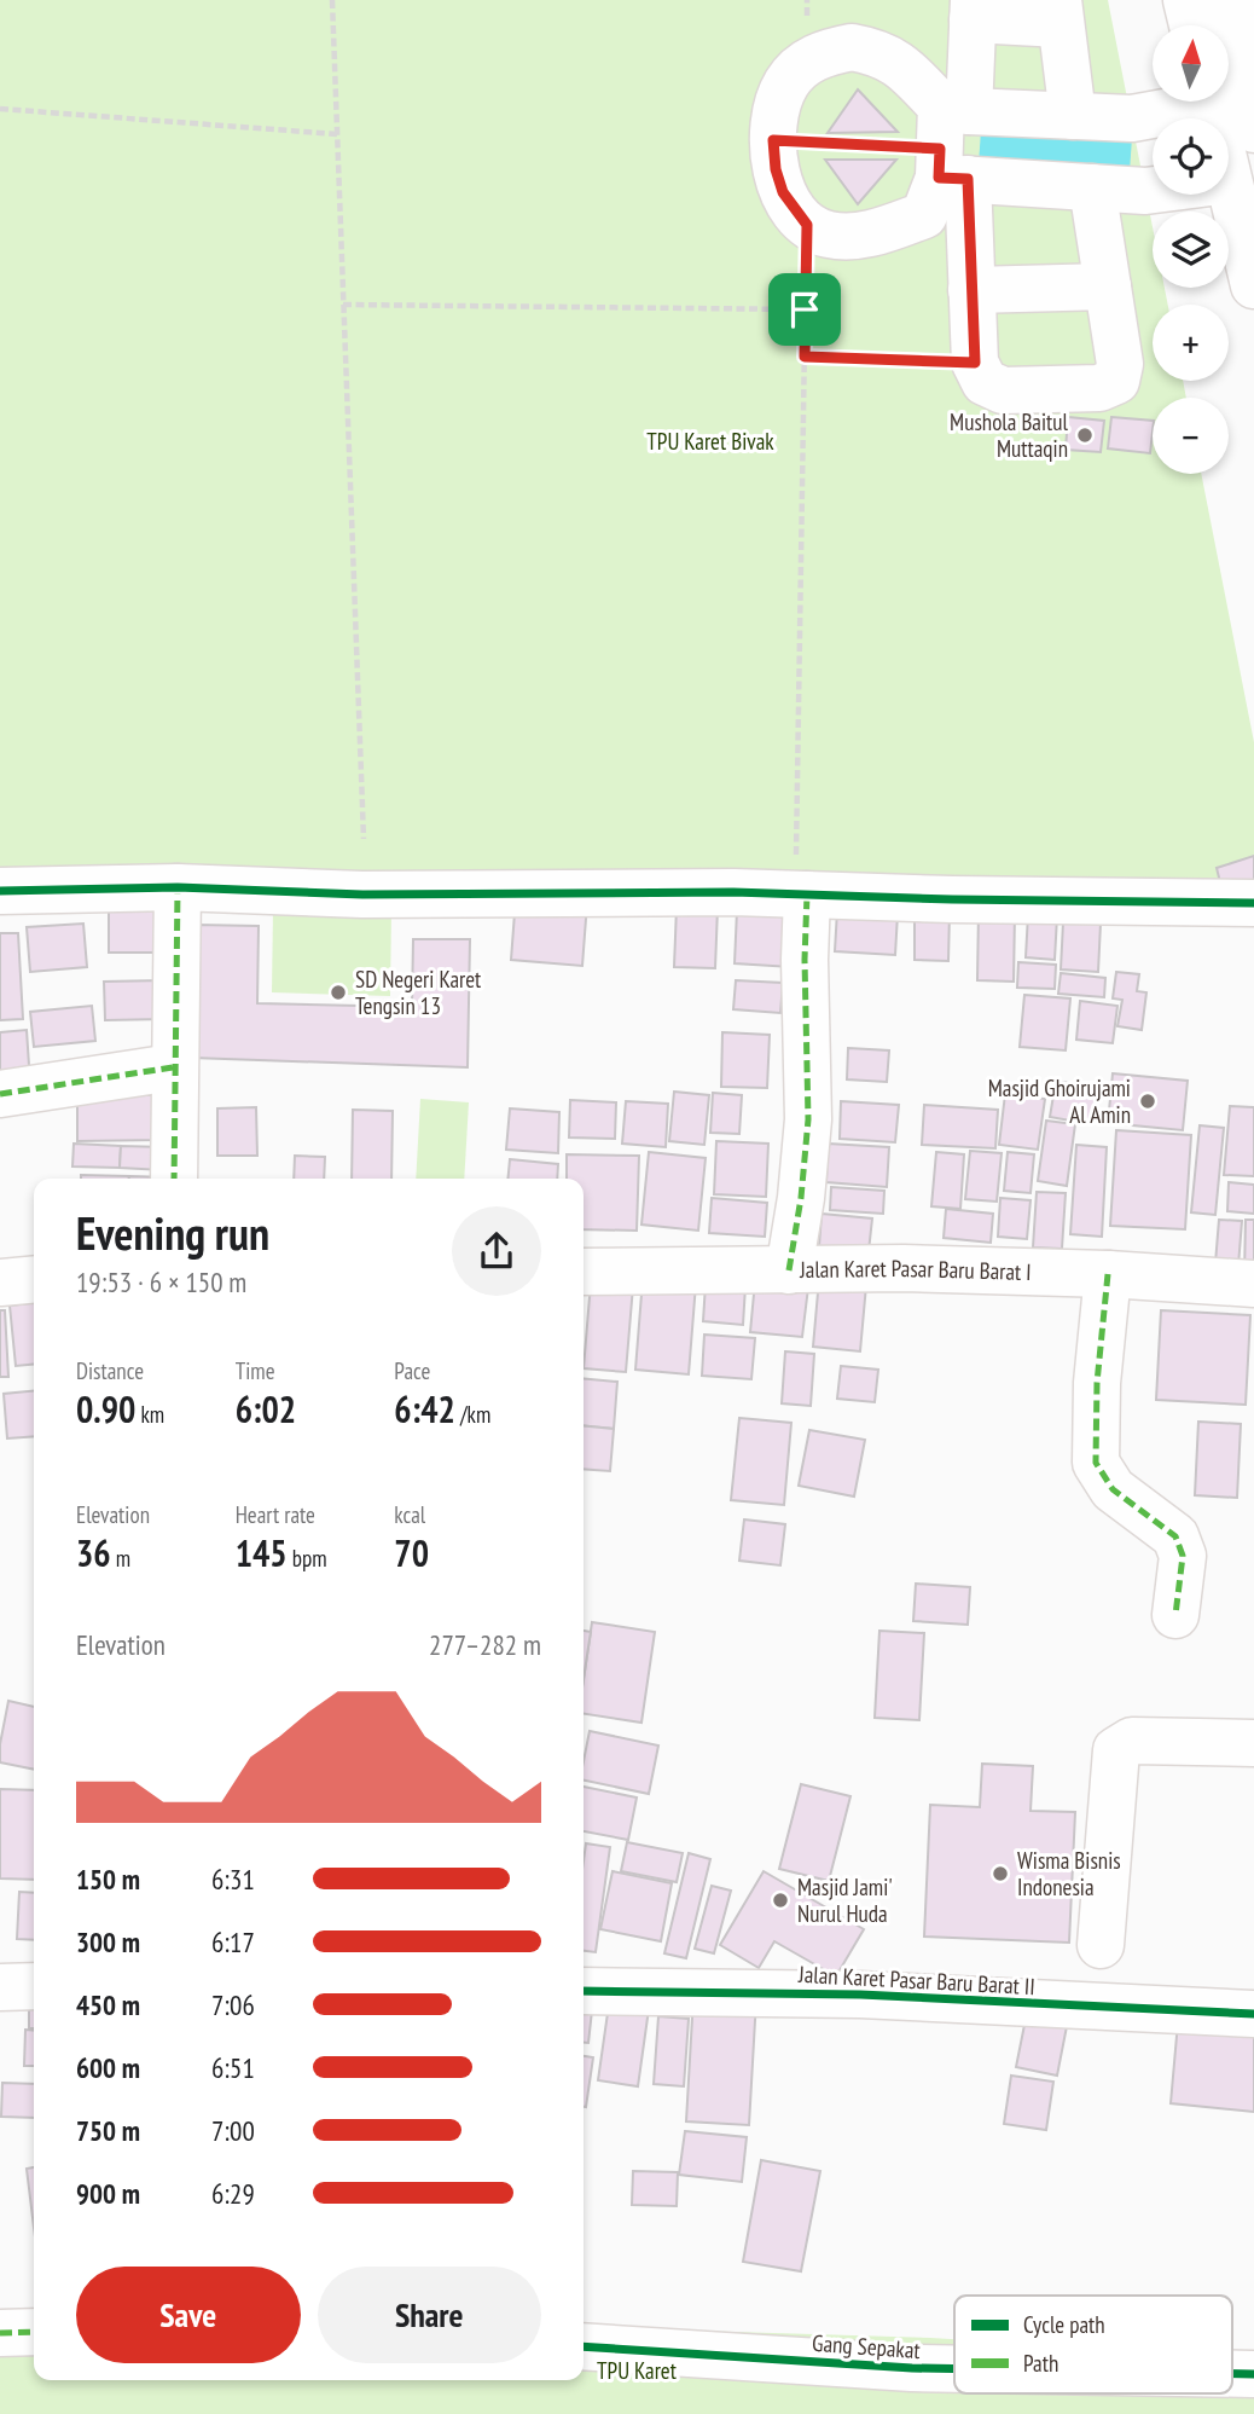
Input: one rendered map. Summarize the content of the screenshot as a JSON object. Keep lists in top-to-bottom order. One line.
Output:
{"streets":{"street":["Jalan Karet Pasar Baru Barat I","Jalan Karet Pasar Baru Barat II","Gang Sepakat"]},"parks":["TPU Karet Bivak","TPU Karet"],"places":["Mushola Baitul Muttaqin","SD Negeri Karet Tengsin 13","Masjid Ghoirujami Al Amin","Wisma Bisnis Indonesia","Masjid Jami' Nurul Huda"],"legend":["Cycle path","Path"],"north":"top","page":{"map_buttons":["+","−"],"heading":["Evening run","19:53 · 6 × 150 m"],"stats":[["Distance","0.90 km"],["Time","6:02"],["Pace","6:42 /km"],["Elevation","36 m"],["Heart rate","145 bpm"],["kcal","70"]],"chart":["Elevation","277–282 m"],"list":[{"name":"150 m","note":"6:31"},{"name":"300 m","note":"6:17"},{"name":"450 m","note":"7:06"},{"name":"600 m","note":"6:51"},{"name":"750 m","note":"7:00"},{"name":"900 m","note":"6:29"}],"buttons":["Save","Share"]}}
